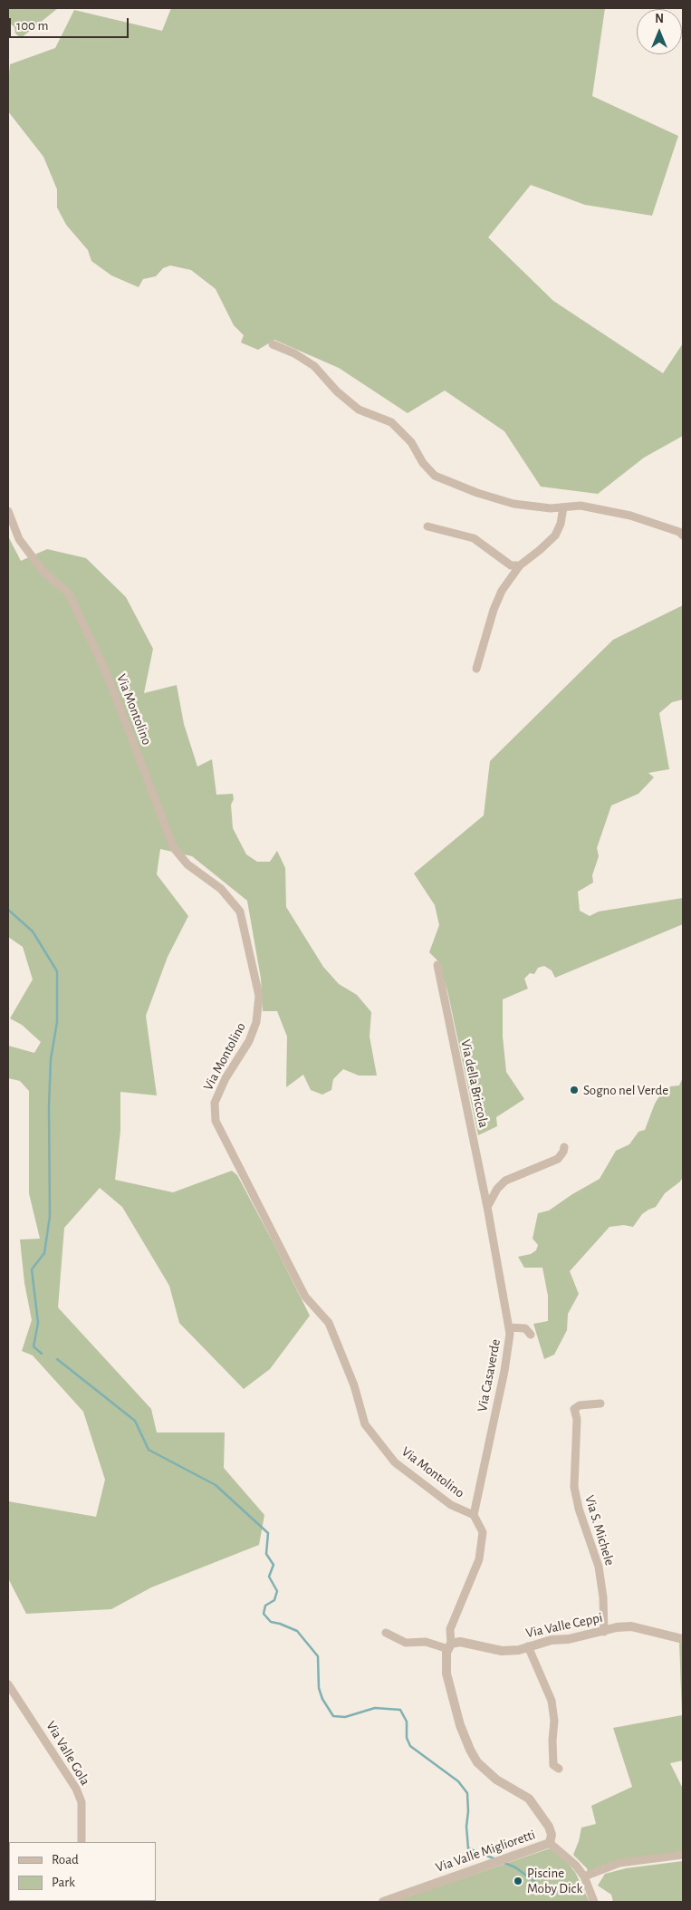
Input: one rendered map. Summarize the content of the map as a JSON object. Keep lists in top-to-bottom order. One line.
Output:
{"streets":{"street":["Via Montolino","Via della Briccola","Via Casaverde","Via S. Michele","Via Valle Ceppi","Via Valle Gola","Via Valle Miglioretti"]},"crossings":[["Via Montolino","Via Casaverde"],["Via della Briccola","Via Casaverde"],["Via S. Michele","Via Valle Ceppi"],["Via Valle Ceppi","Via Valle Miglioretti"]],"places":["Sogno nel Verde","Piscine Moby Dick"],"legend":["Road","Park"],"scale_bar":"100 m","north":"top"}
